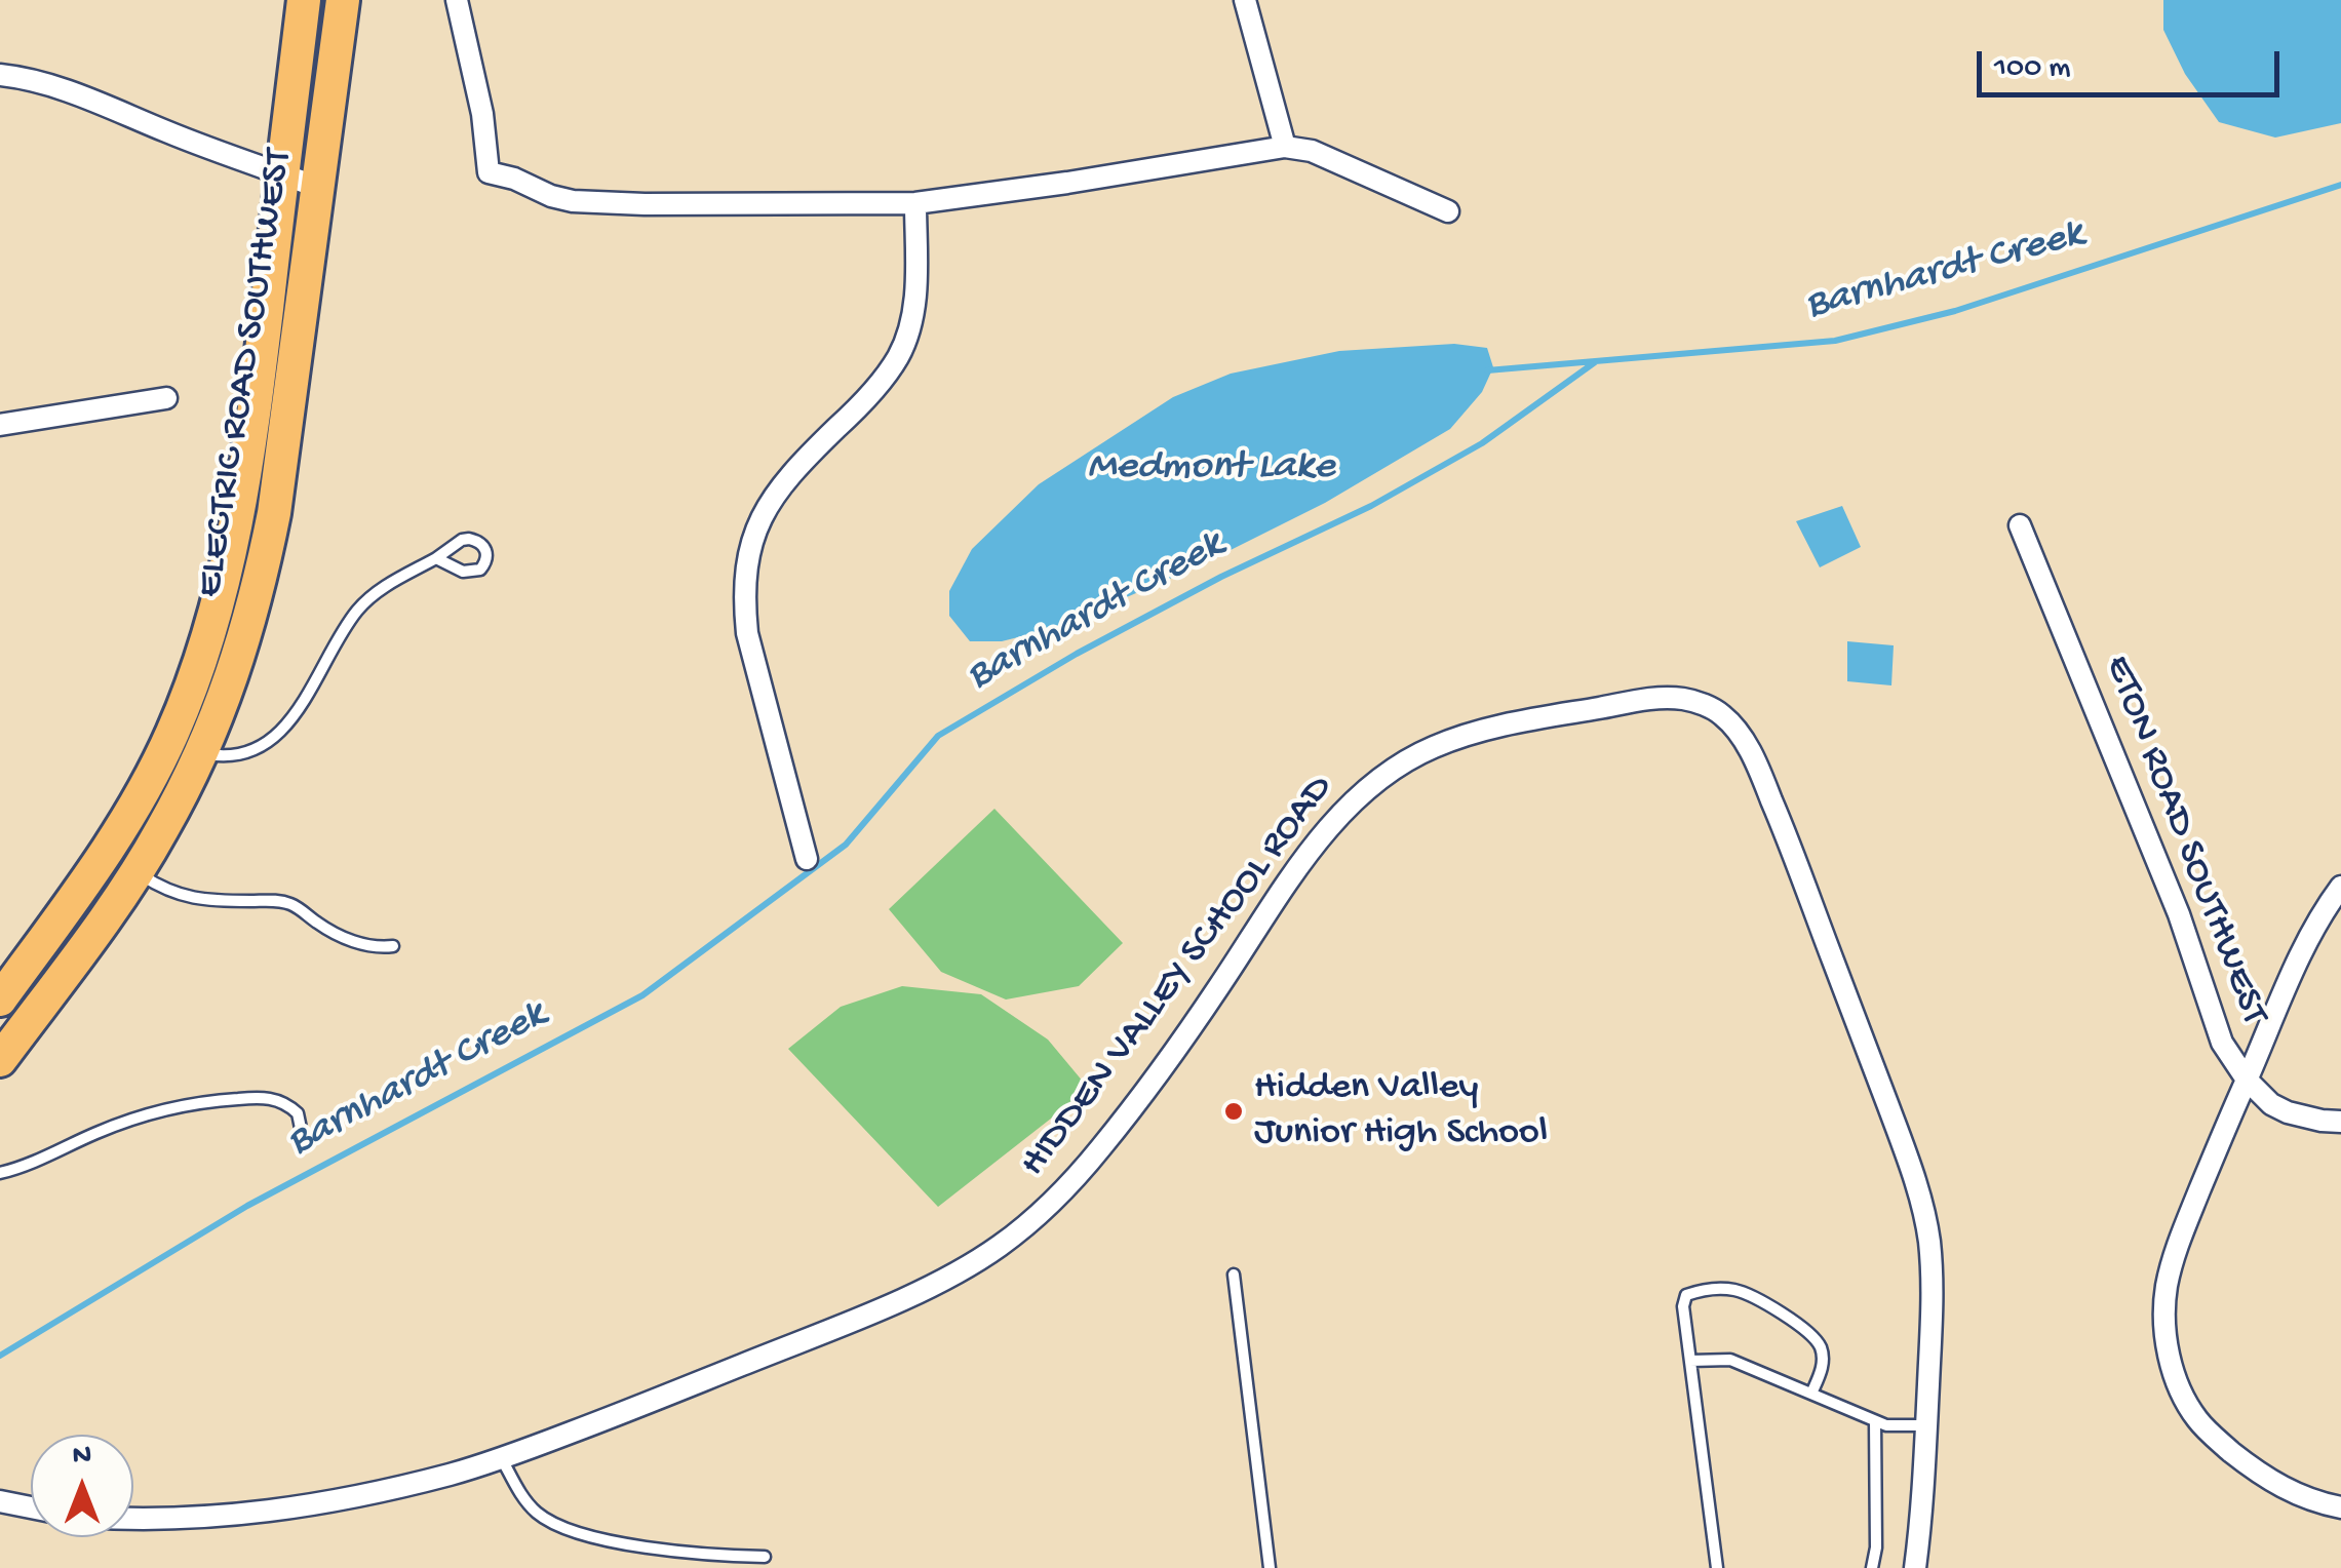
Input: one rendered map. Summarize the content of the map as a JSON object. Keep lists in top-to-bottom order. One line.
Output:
{"streets":{"main road":["ELECTRIC ROAD SOUTHWEST"],"street":["ETON ROAD SOUTHWEST","HIDDEN VALLEY SCHOOL ROAD"]},"water":["Barnhardt Creek","Medmont Lake"],"places":["Hidden Valley Junior High School"],"scale_bar":"100 m","north":"top"}
